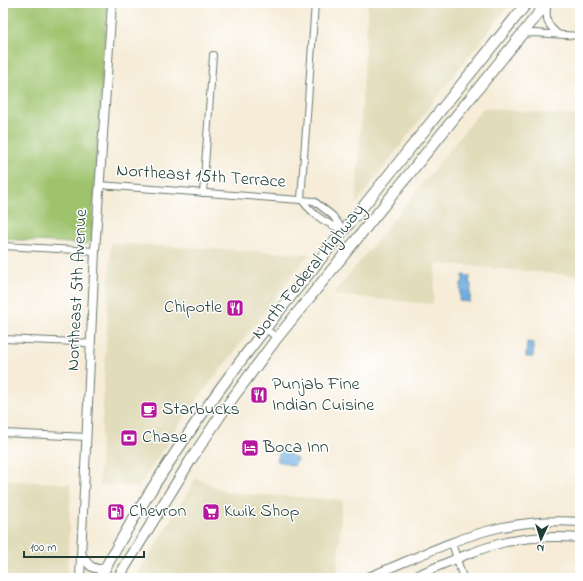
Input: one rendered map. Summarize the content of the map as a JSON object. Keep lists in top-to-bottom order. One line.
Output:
{"streets":{"main road":["North Federal Highway"],"street":["Northeast 15th Terrace","Northeast 5th Avenue"]},"crossings":[["Northeast 15th Terrace","North Federal Highway"],["Northeast 15th Terrace","Northeast 5th Avenue"]],"places":{"restaurant":["Chipotle","Punjab Fine Indian Cuisine"],"cafe":["Starbucks"],"bank":["Chase"],"hotel":["Boca Inn"],"fuel station":["Chevron"],"supermarket":["Kwik Shop"]},"scale_bar":"100 m","north":"bottom"}
